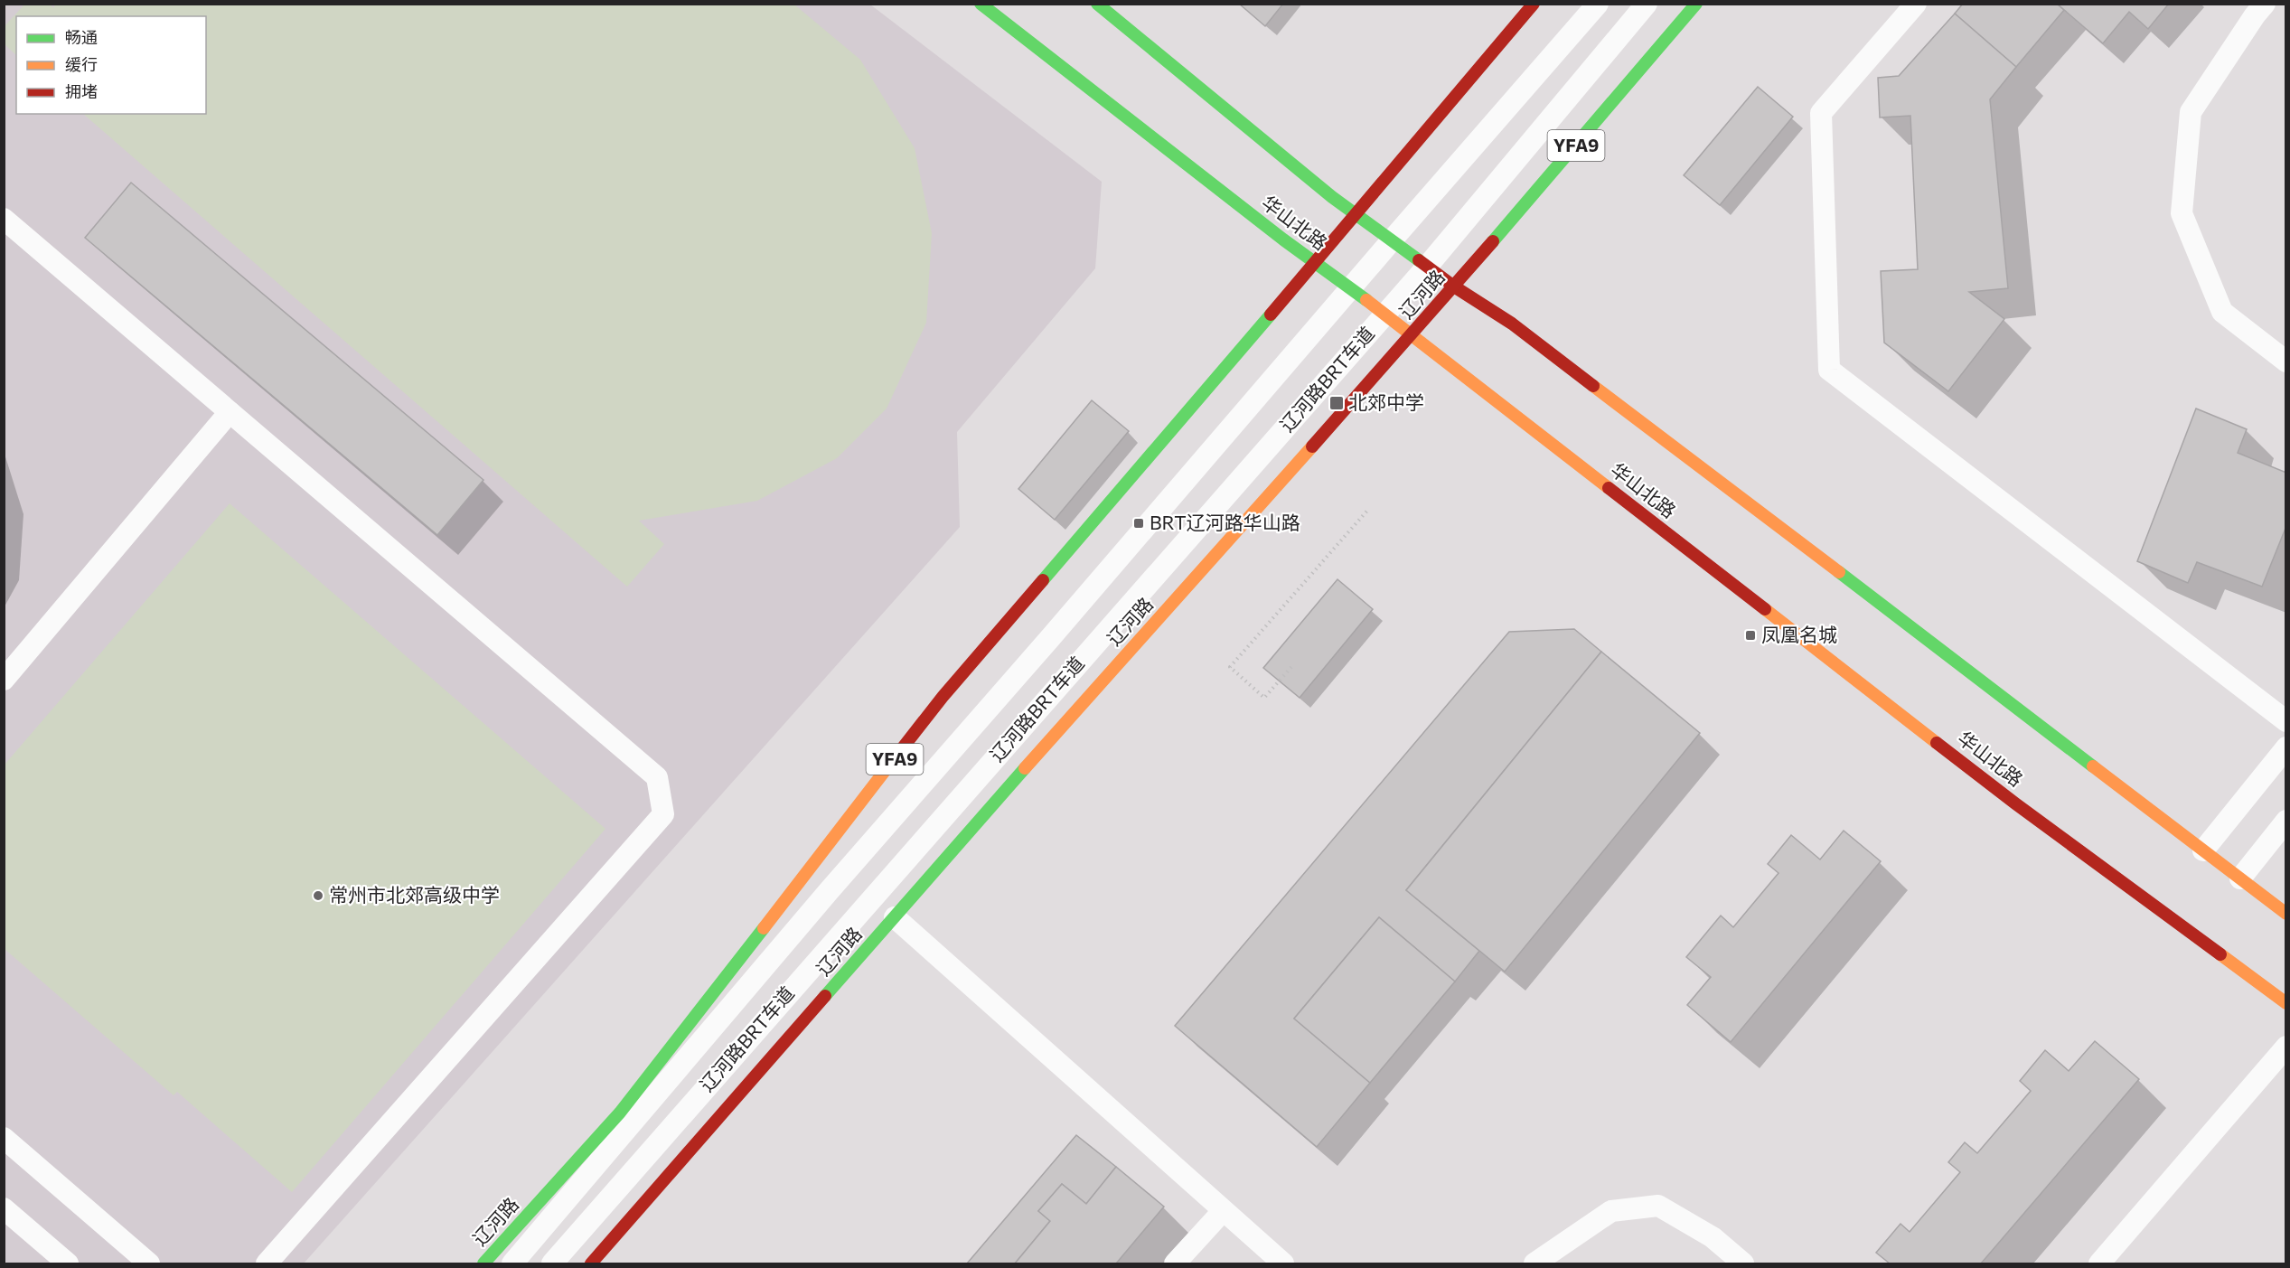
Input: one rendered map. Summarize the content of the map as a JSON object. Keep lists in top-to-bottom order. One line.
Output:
{"streets":{"main road":["YFA9","华山北路","辽河路"],"lane":["辽河路BRT车道"]},"crossings":[["华山北路","辽河路"],["华山北路","辽河路BRT车道"]],"places":{"transit":["北郊中学","BRT辽河路华山路","凤凰名城"],"other":["常州市北郊高级中学"]},"legend":["畅通","缓行","拥堵"]}
